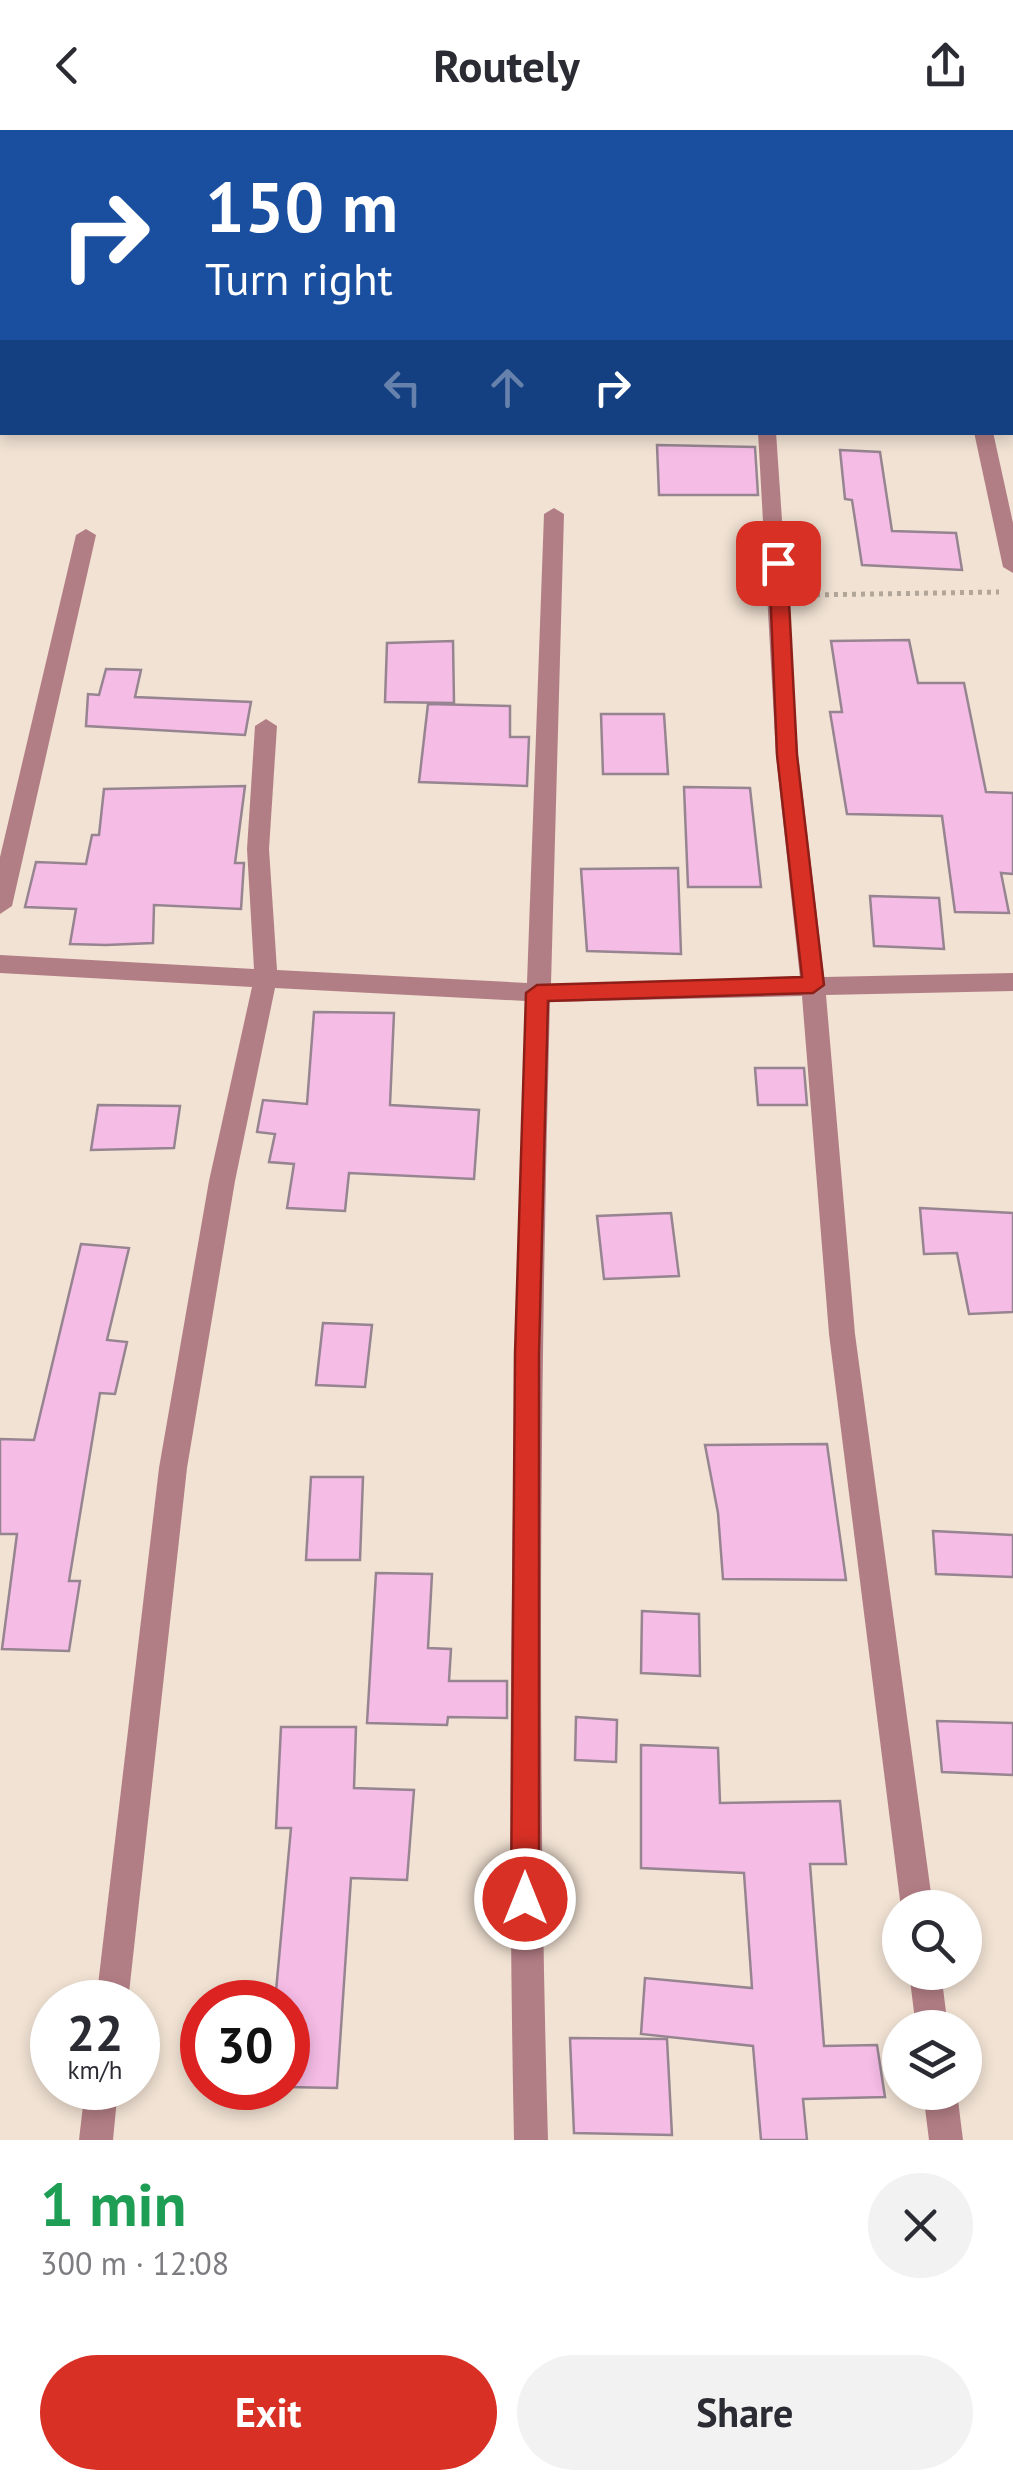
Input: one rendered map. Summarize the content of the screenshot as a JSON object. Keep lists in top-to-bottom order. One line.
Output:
{"page":{"header":"Routely","turn":["150 m","Turn right"],"speed":"22 km/h","limit":"30","heading":["1 min","300 m · 12:08"],"buttons":["Exit","Share"]}}
